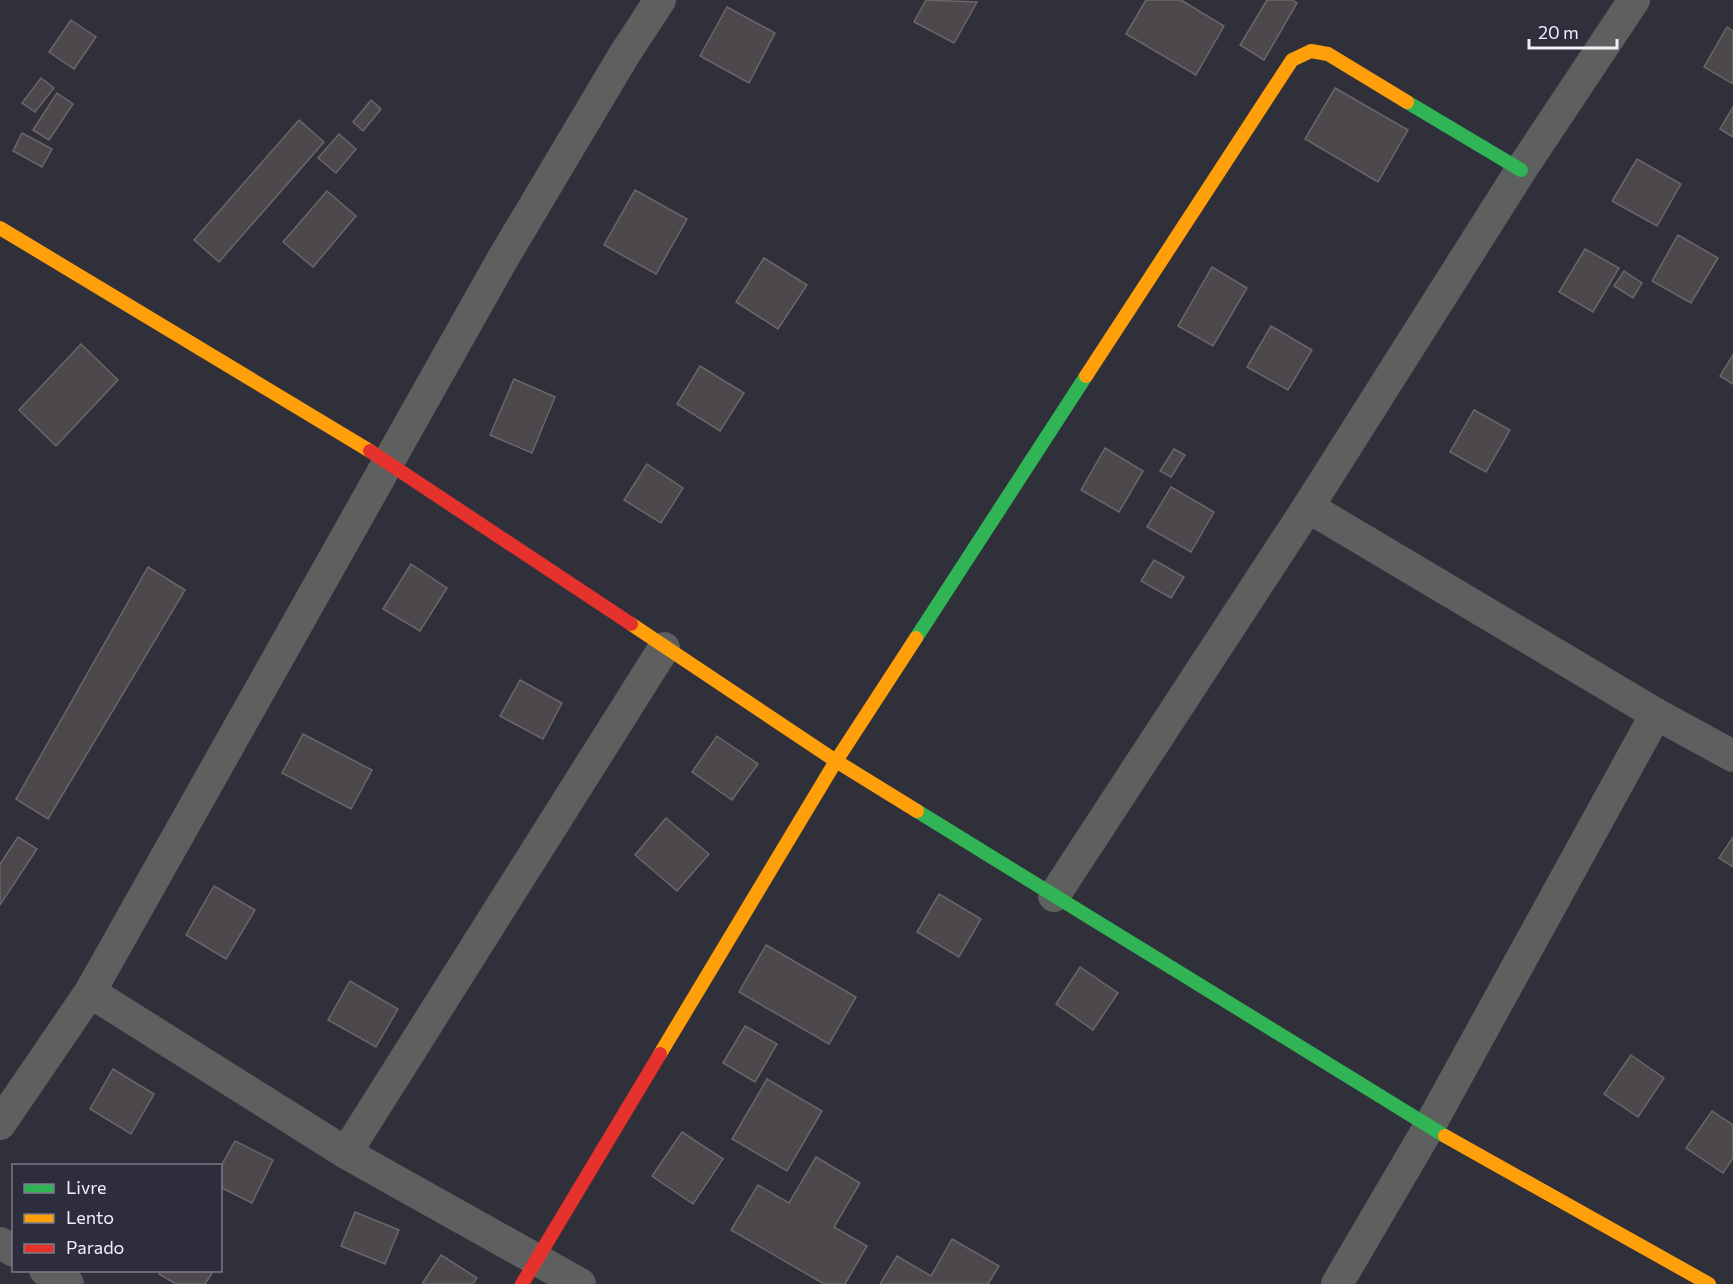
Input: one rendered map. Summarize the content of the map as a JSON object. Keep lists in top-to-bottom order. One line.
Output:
{"legend":["Livre","Lento","Parado"],"scale_bar":"20 m"}
